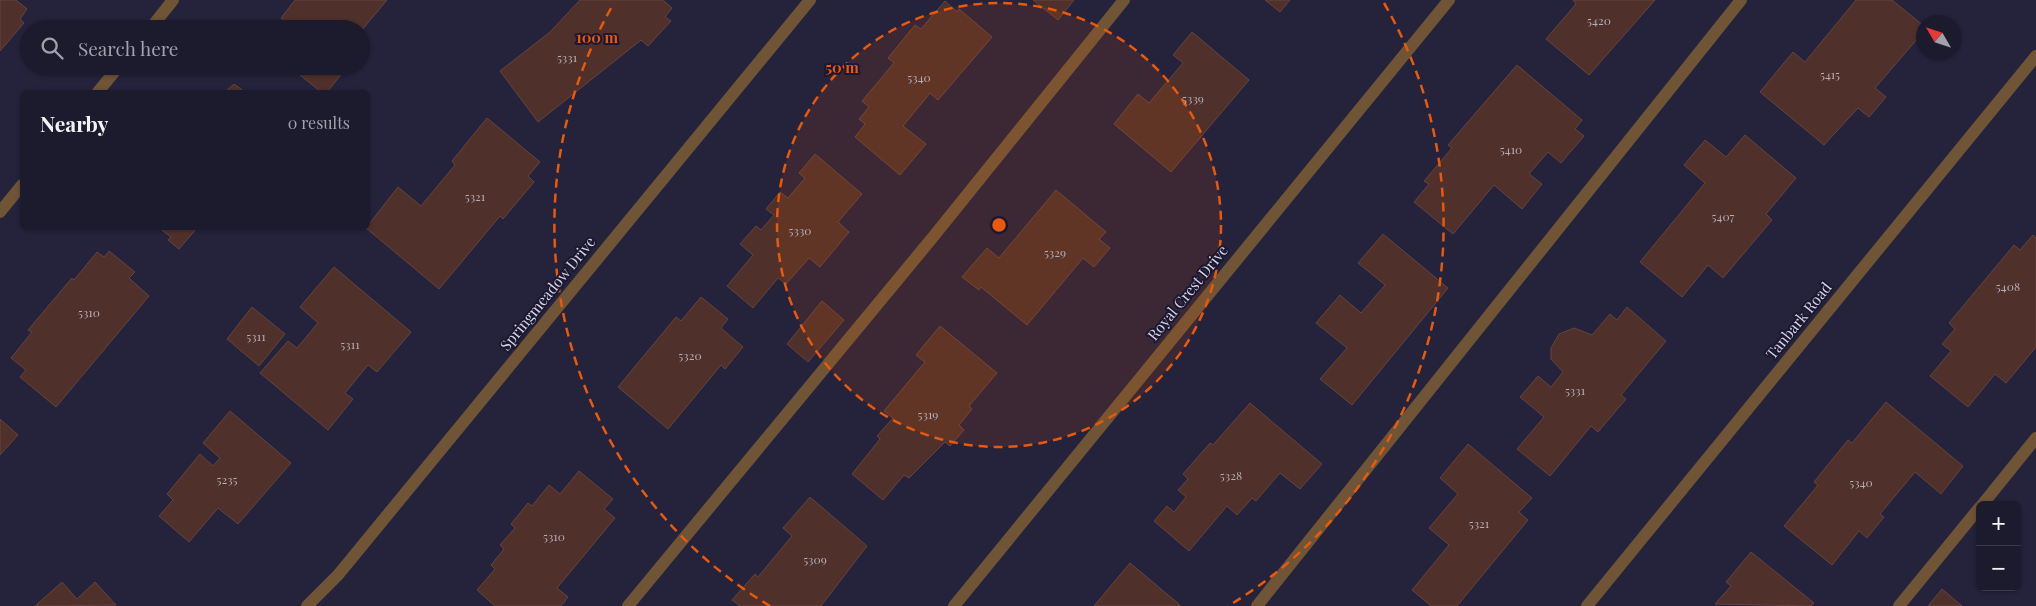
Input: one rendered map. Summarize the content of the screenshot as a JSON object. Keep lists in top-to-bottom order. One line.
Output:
{"streets":{"street":["Royal Crest Drive","Springmeadow Drive","Tanbark Road"]},"house_numbers":["5420","5331","5415","5340","5339","5410","5321","5407","5330","5329","5408","5310","5311","5311","5320","5331","5319","5328","5235","5340","5321","5310","5309"],"north":"top left","page":{"search":"Search here","heading":["Nearby","0 results"],"map_buttons":["+","−"]},"rings":["100 m","50 m"]}
